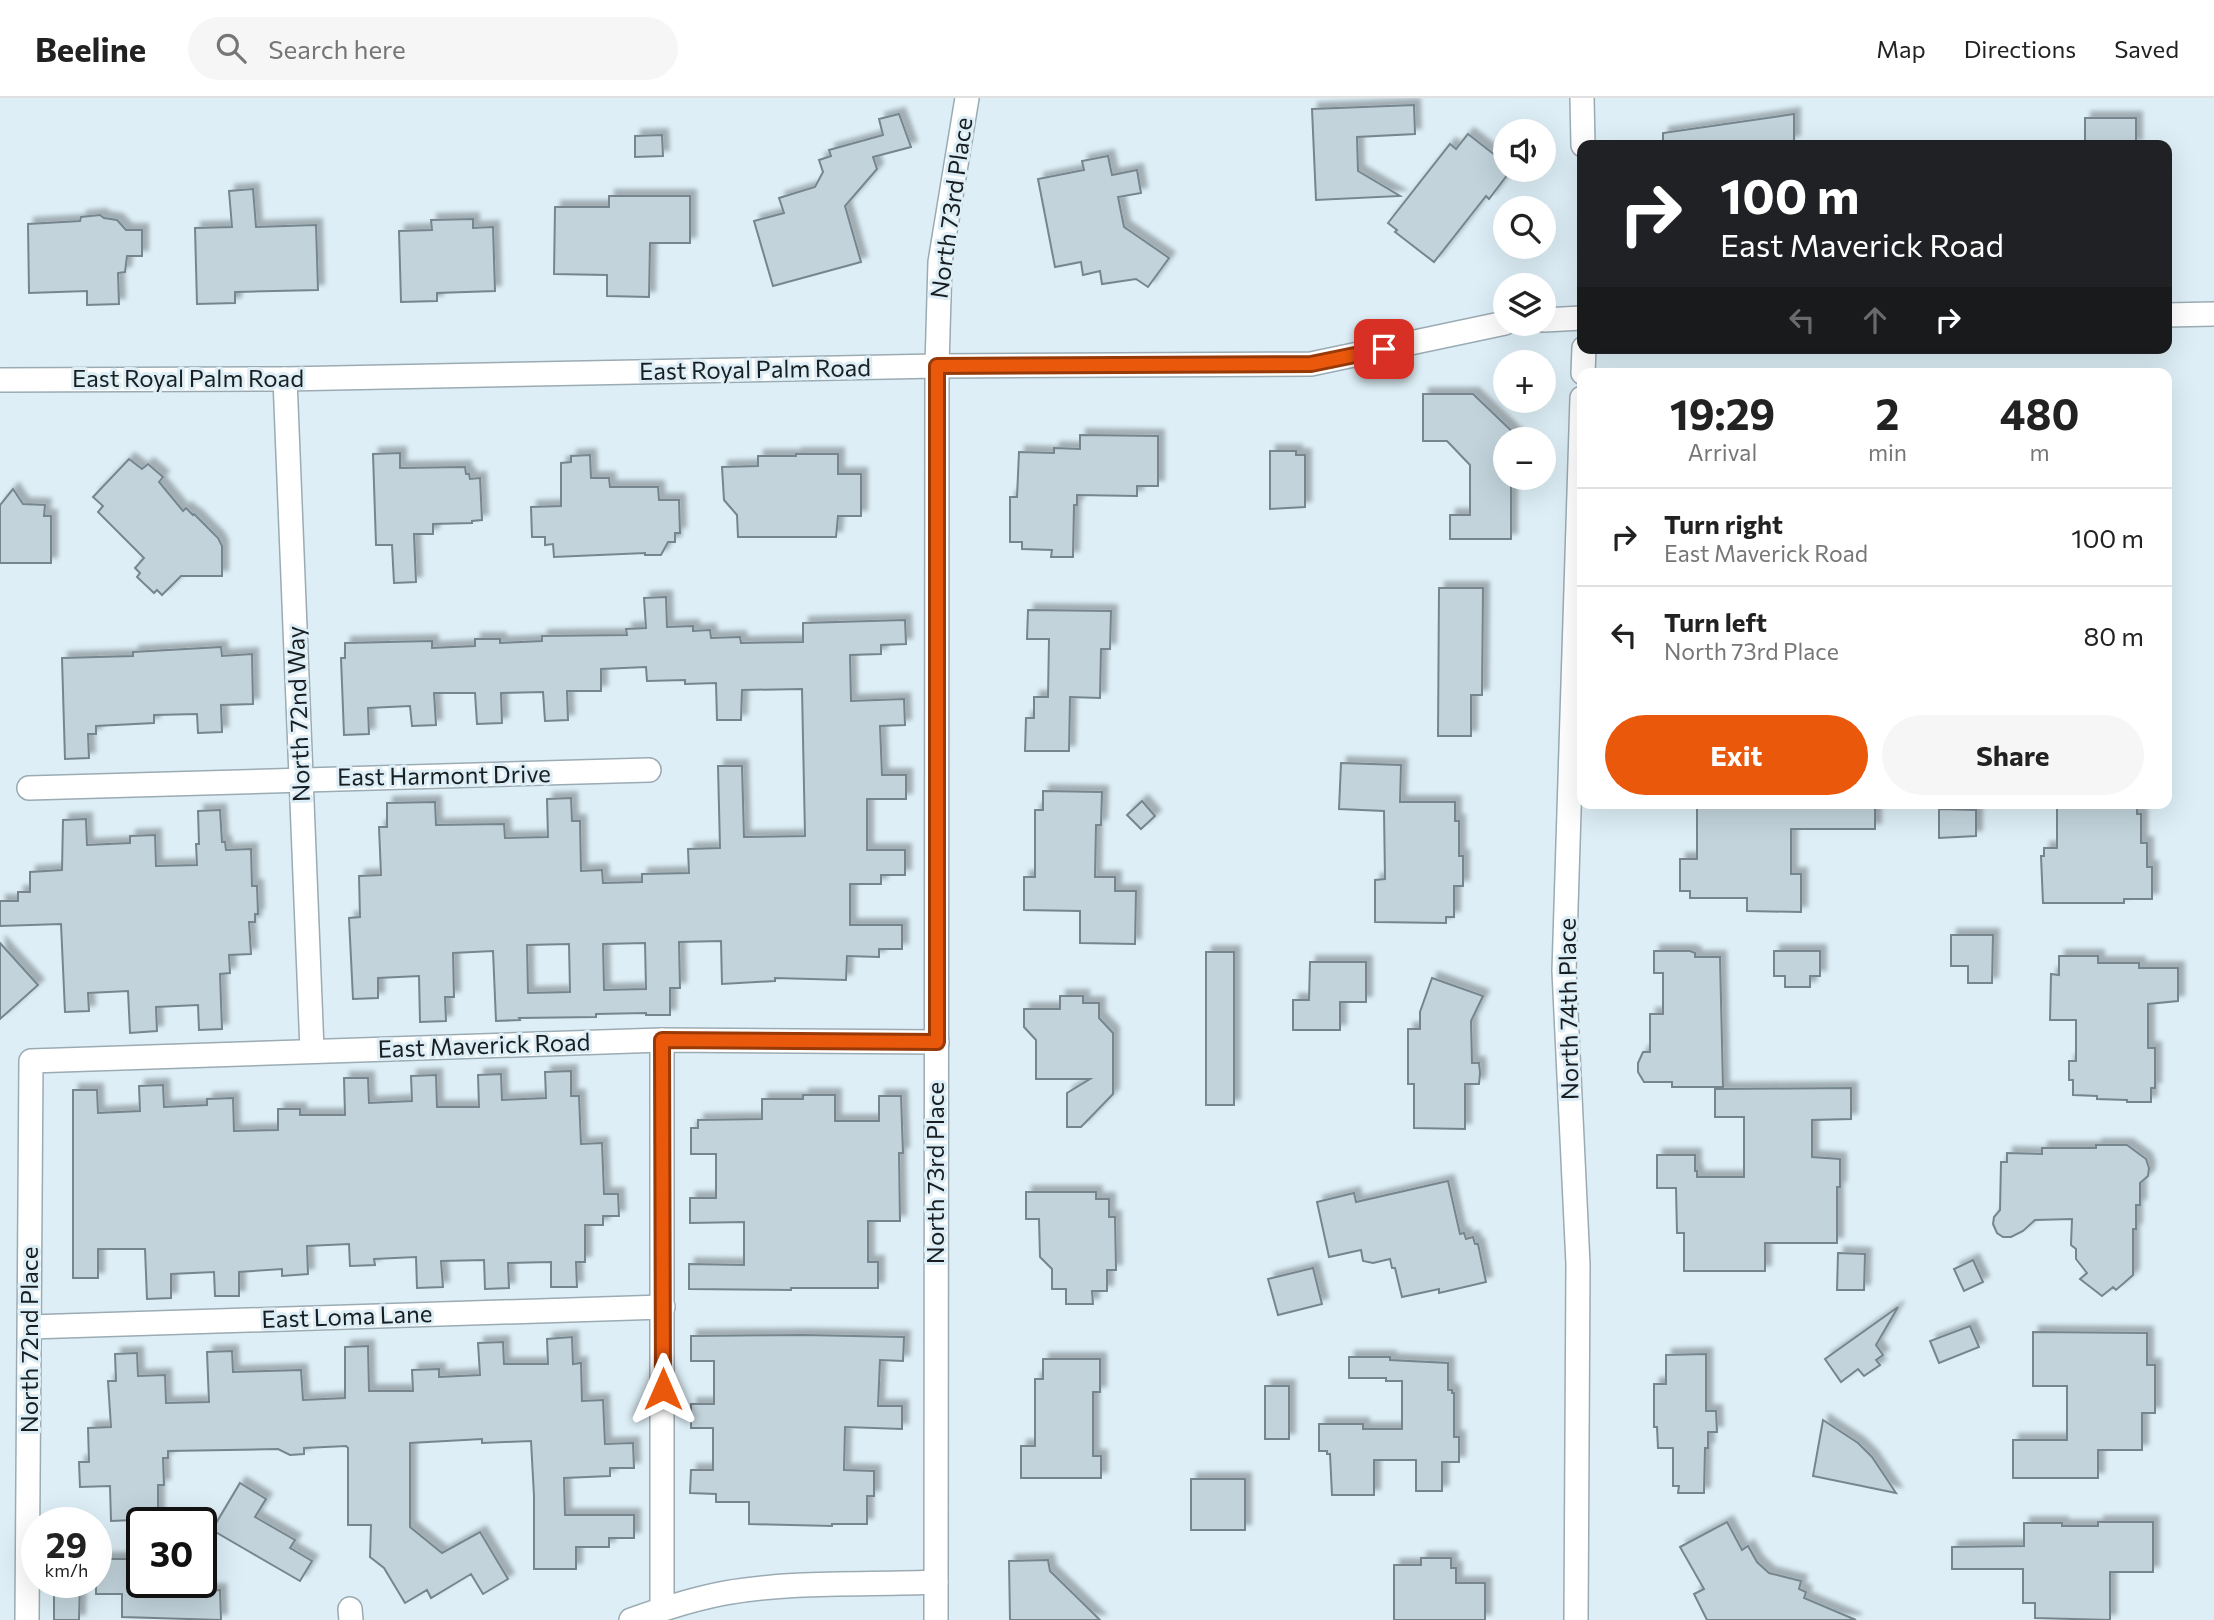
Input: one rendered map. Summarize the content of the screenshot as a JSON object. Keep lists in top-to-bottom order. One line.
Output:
{"streets":{"street":["North 73rd Place","East Royal Palm Road","North 72nd Way","East Harmont Drive","North 74th Place","East Maverick Road","East Loma Lane","North 72nd Place"]},"crossings":[["North 73rd Place","East Royal Palm Road"],["North 73rd Place","East Maverick Road"],["East Royal Palm Road","North 72nd Way"],["North 72nd Way","East Harmont Drive"],["North 72nd Way","East Maverick Road"],["East Maverick Road","North 72nd Place"],["East Loma Lane","North 72nd Place"]],"page":{"header":"Beeline","search":"Search here","nav":["Map","Directions","Saved"],"map_buttons":["+","−"],"turn":["100 m","East Maverick Road"],"eta":["19:29","Arrival","2","min","480","m"],"list":[{"name":"Turn right","note":"East Maverick Road","value":"100 m"},{"name":"Turn left","note":"North 73rd Place","value":"80 m"}],"buttons":["Exit","Share"],"speed":"29 km/h","limit":"30"}}
